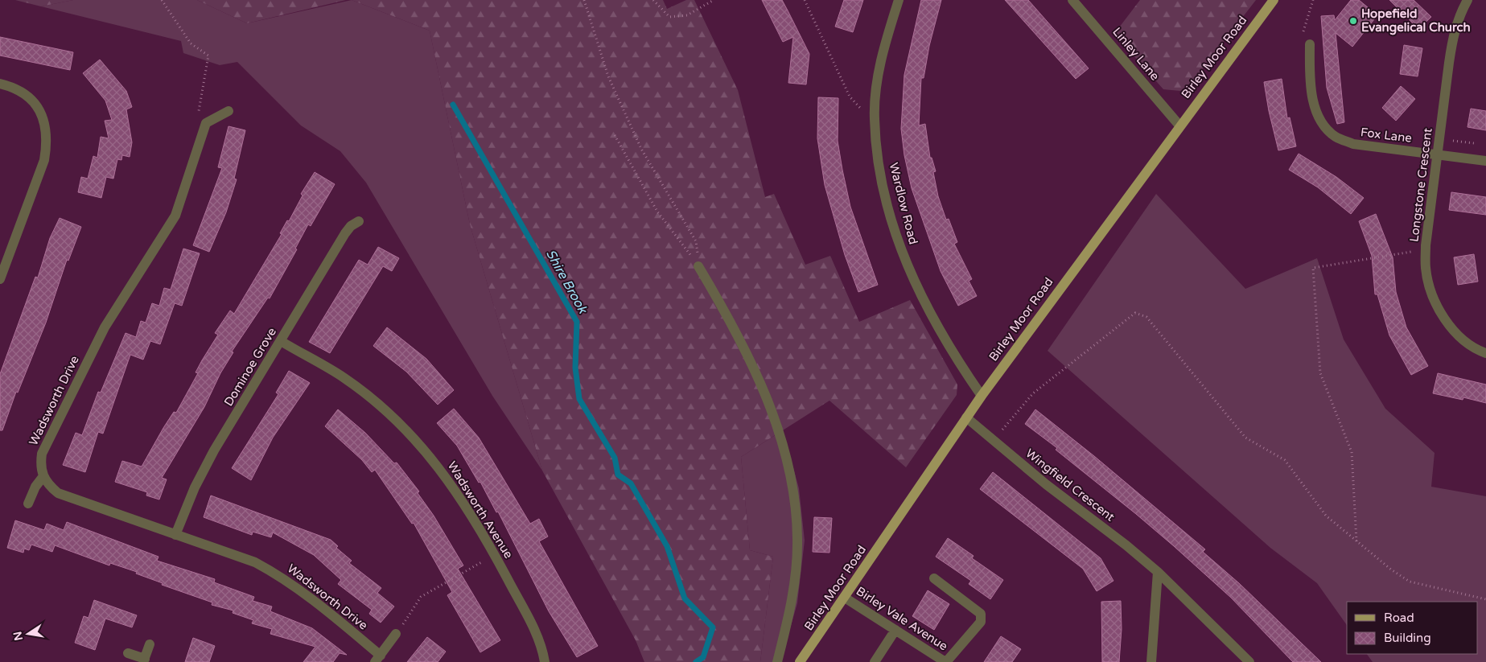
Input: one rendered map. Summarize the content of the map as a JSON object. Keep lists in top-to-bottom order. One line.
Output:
{"streets":{"main road":["Birley Moor Road"],"street":["Linley Lane","Fox Lane","Longstone Crescent","Wardlow Road","Dominoe Grove","Wadsworth Drive","Wingfield Crescent","Wadsworth Avenue","Birley Vale Avenue"]},"crossings":[["Linley Lane","Birley Moor Road"],["Birley Moor Road","Wardlow Road"],["Birley Moor Road","Wingfield Crescent"],["Birley Moor Road","Birley Vale Avenue"],["Fox Lane","Longstone Crescent"],["Dominoe Grove","Wadsworth Drive"],["Dominoe Grove","Wadsworth Avenue"]],"water":["Shire Brook"],"places":["Hopefield Evangelical Church"],"legend":["Road","Building"],"north":"left"}
